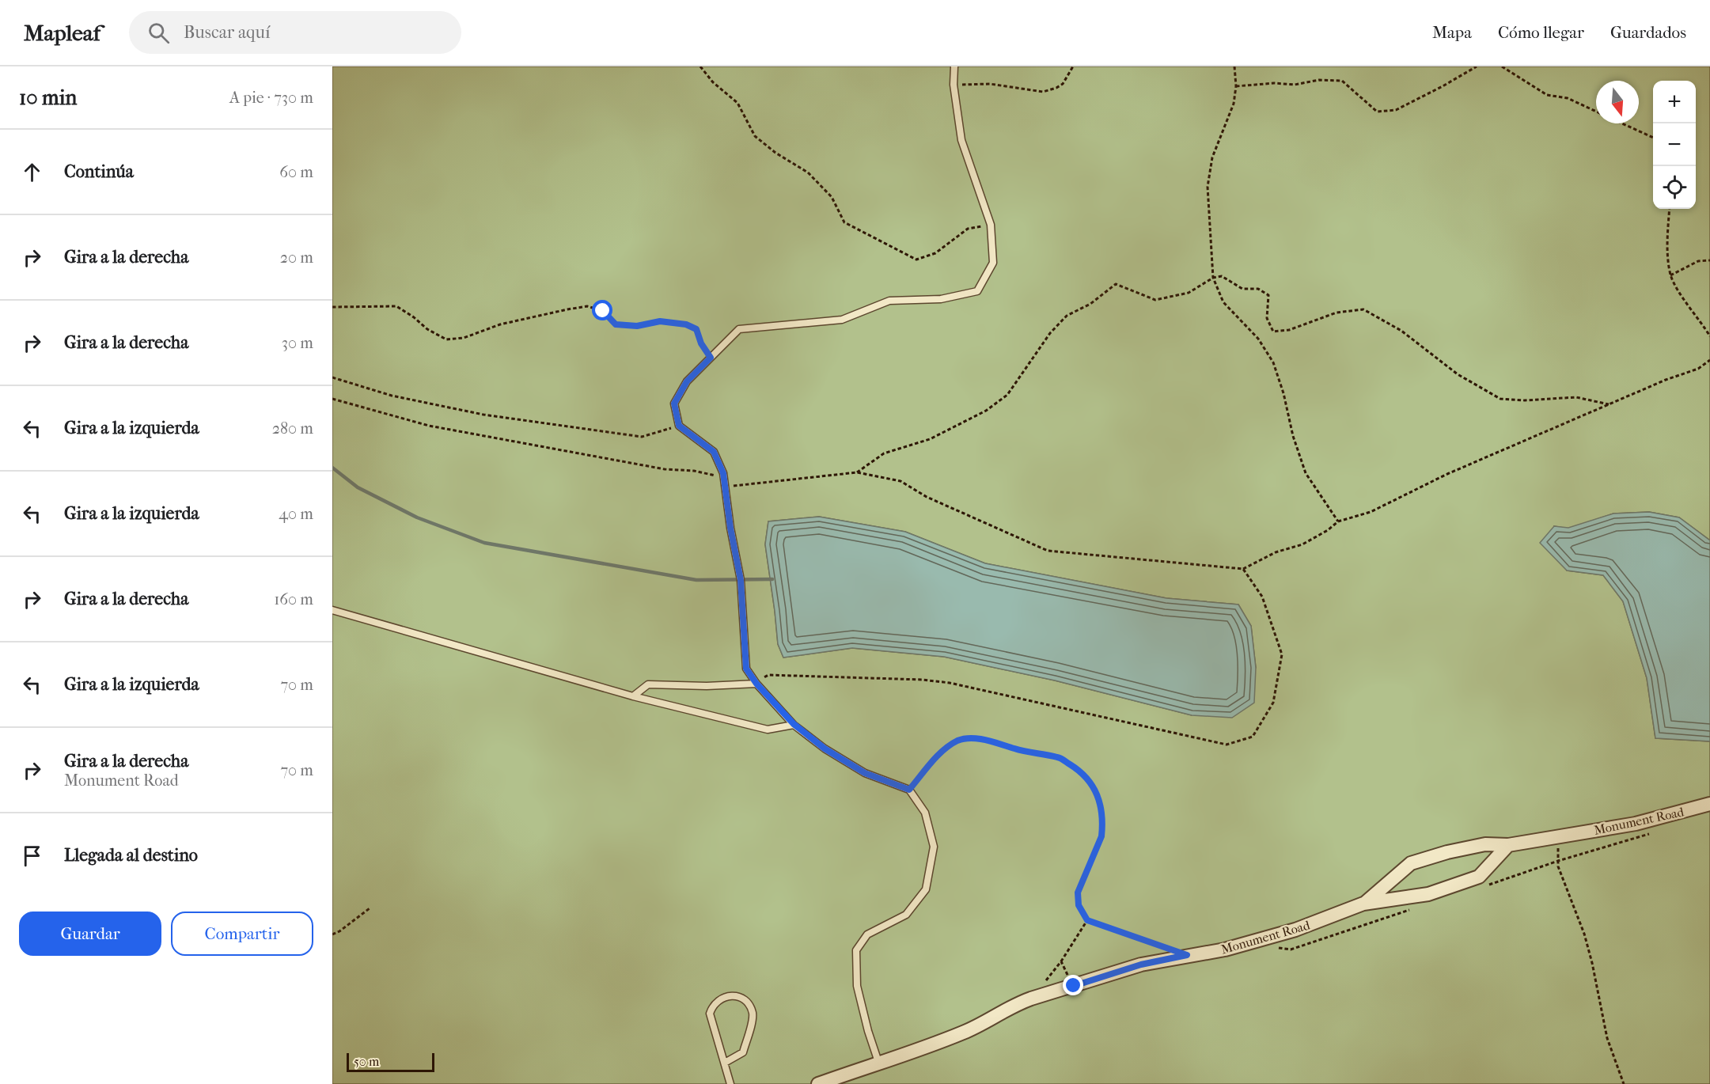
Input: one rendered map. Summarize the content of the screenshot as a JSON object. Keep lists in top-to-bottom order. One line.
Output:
{"streets":{"street":["Monument Road"]},"scale_bar":"50 m","north":"bottom","page":{"header":"Mapleaf","search":"Buscar aquí","nav":["Mapa","Cómo llegar","Guardados"],"heading":["10 min","A pie · 730 m"],"map_buttons":["+","−"],"list":[["Continúa","60 m"],["Gira a la derecha","20 m"],["Gira a la derecha","30 m"],["Gira a la izquierda","280 m"],["Gira a la izquierda","40 m"],["Gira a la derecha","160 m"],["Gira a la izquierda","70 m"],["Gira a la derecha","Monument Road","70 m"],"Llegada al destino"],"buttons":["Guardar","Compartir"],"scale":"50 m"}}
